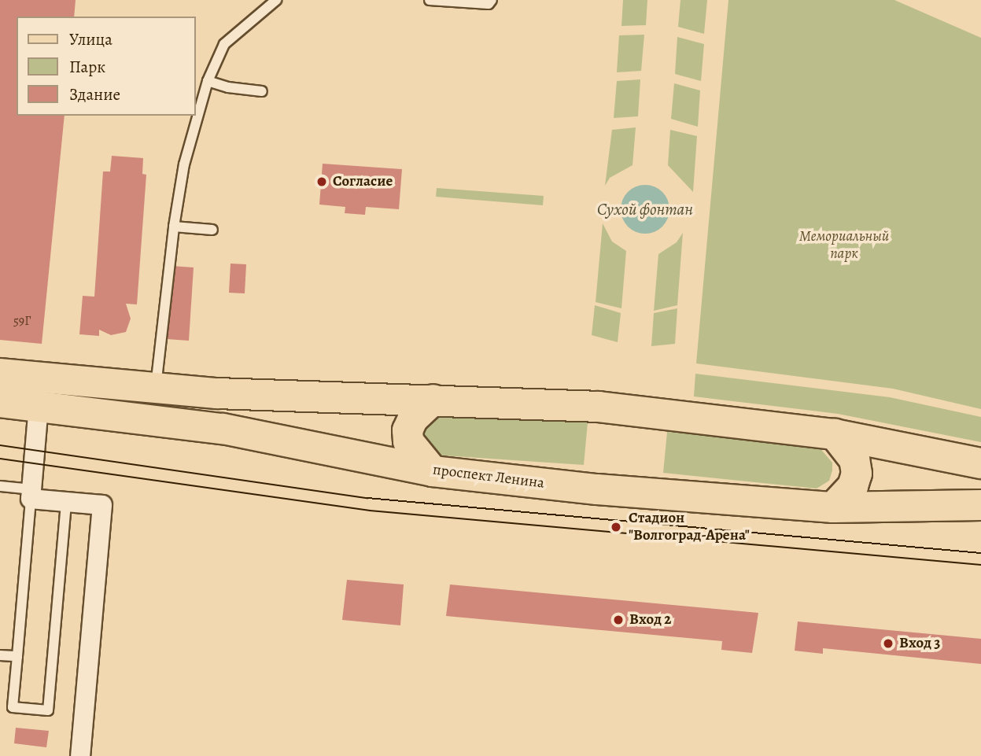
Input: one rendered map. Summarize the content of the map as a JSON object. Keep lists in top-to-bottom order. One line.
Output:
{"streets":{"main road":["проспект Ленина"]},"water":["Сухой фонтан"],"parks":["Мемориальный парк"],"places":["Согласие","Стадион \"Волгоград-Арена\"","Вход 2","Вход 3"],"house_numbers":["59Г"],"legend":["Улица","Парк","Здание"]}
